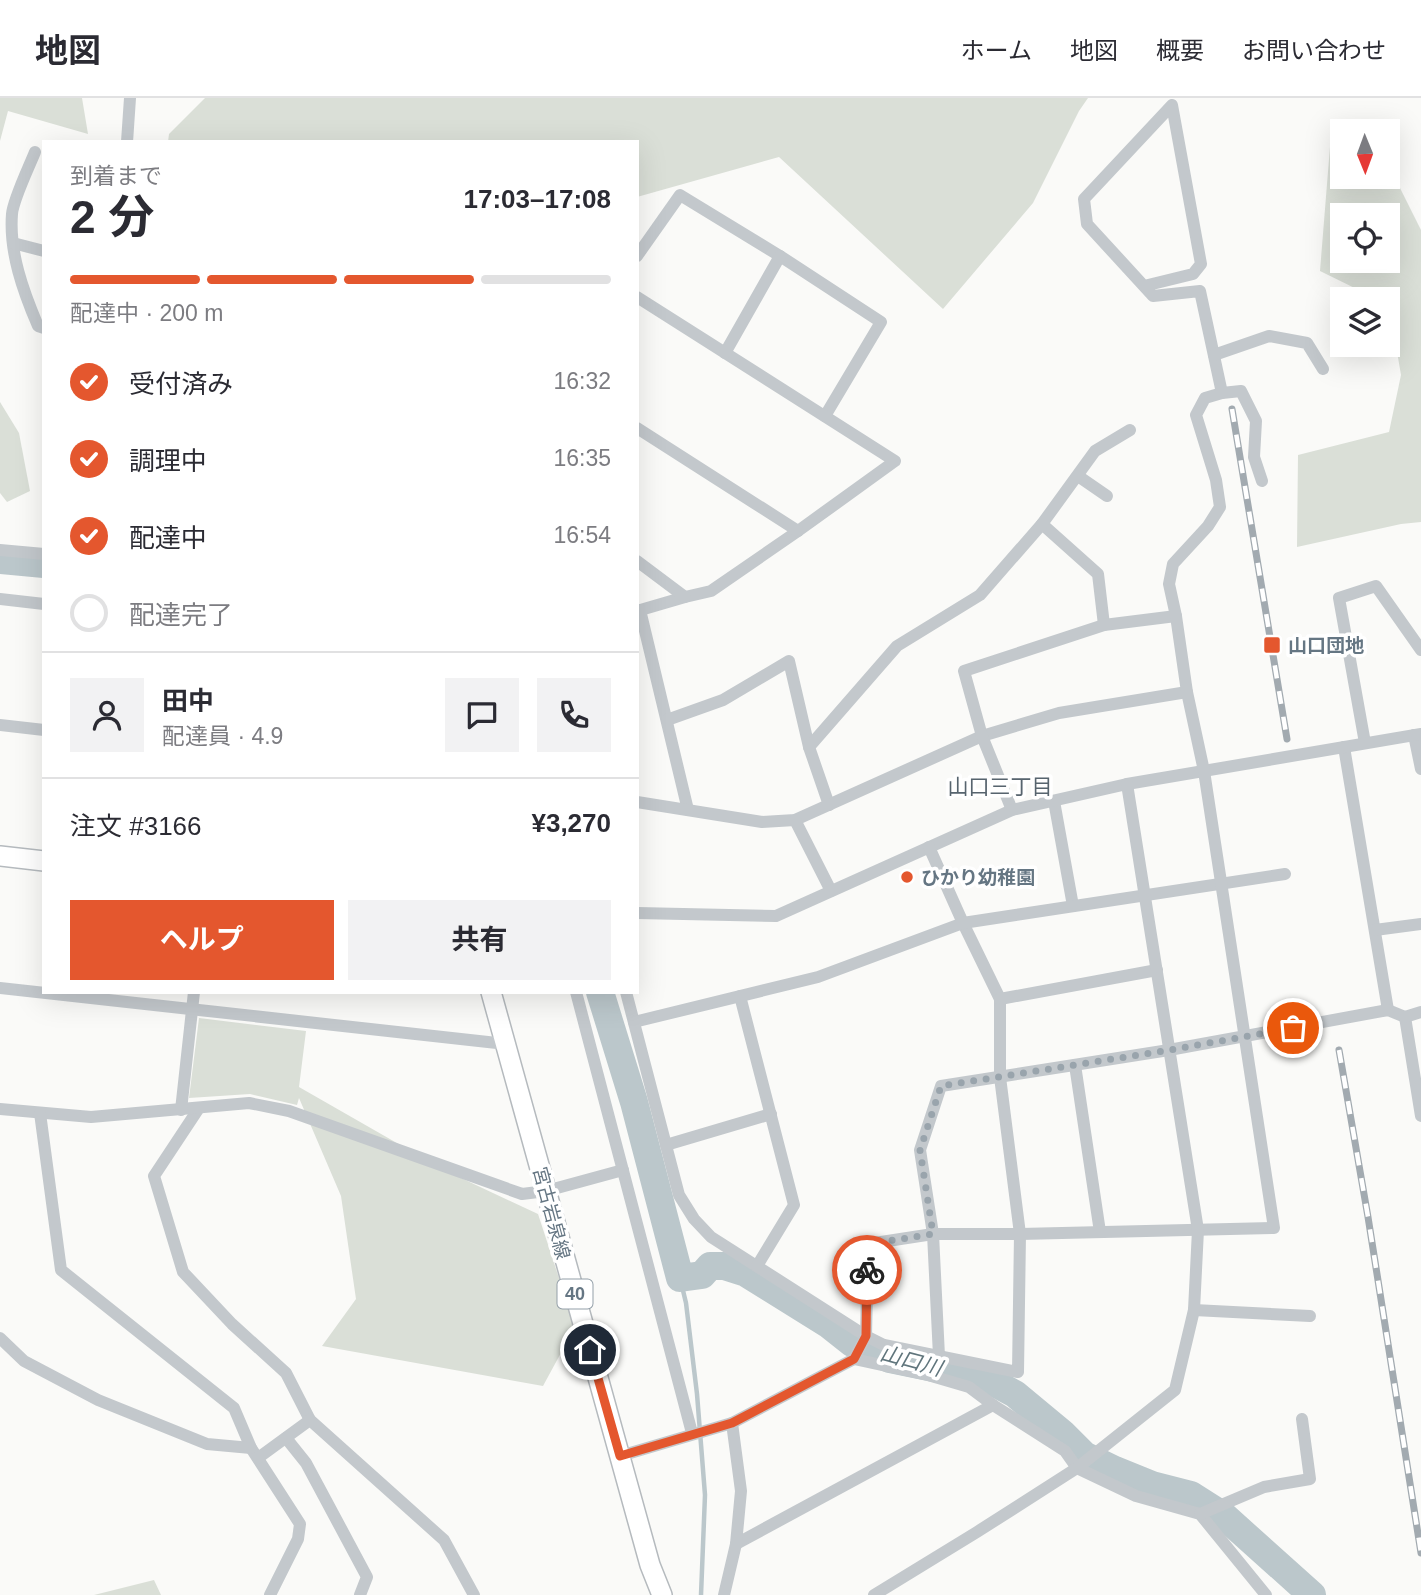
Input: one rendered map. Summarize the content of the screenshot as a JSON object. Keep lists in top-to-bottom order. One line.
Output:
{"streets":{"main road":["宮古岩泉線","40"]},"districts":["山口三丁目"],"water":["山口川"],"places":{"transit":["山口団地"],"other":["ひかり幼稚園"]},"north":"bottom","page":{"header":"地図","nav":["ホーム","地図","概要","お問い合わせ"],"heading":["2 分","到着まで","17:03–17:08"],"panel":["田中","配達員 · 4.9","注文 #3166","¥3,270"],"bar":"配達中 · 200 m","list":[["受付済み","16:32"],["調理中","16:35"],["配達中","16:54"],"配達完了"],"buttons":["ヘルプ","共有"]}}
